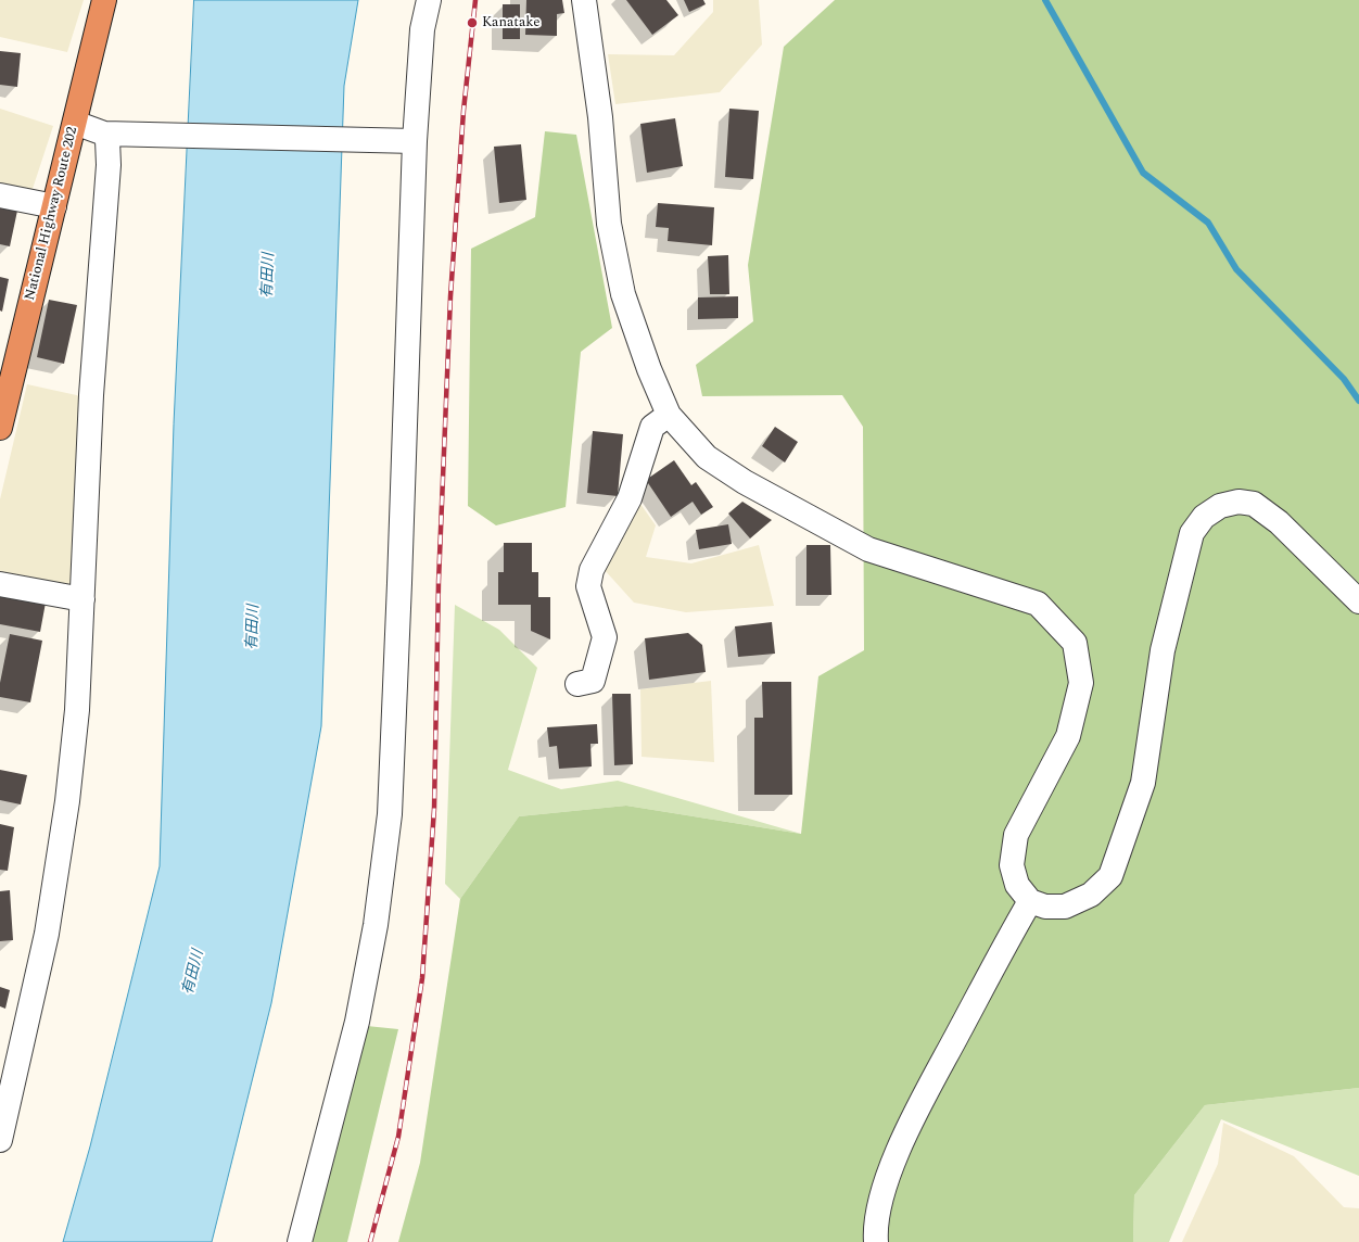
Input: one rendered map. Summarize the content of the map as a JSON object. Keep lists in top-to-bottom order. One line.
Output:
{"streets":{"highway":["National Highway Route 202"]},"water":["有田川"],"places":["Kanatake"]}
